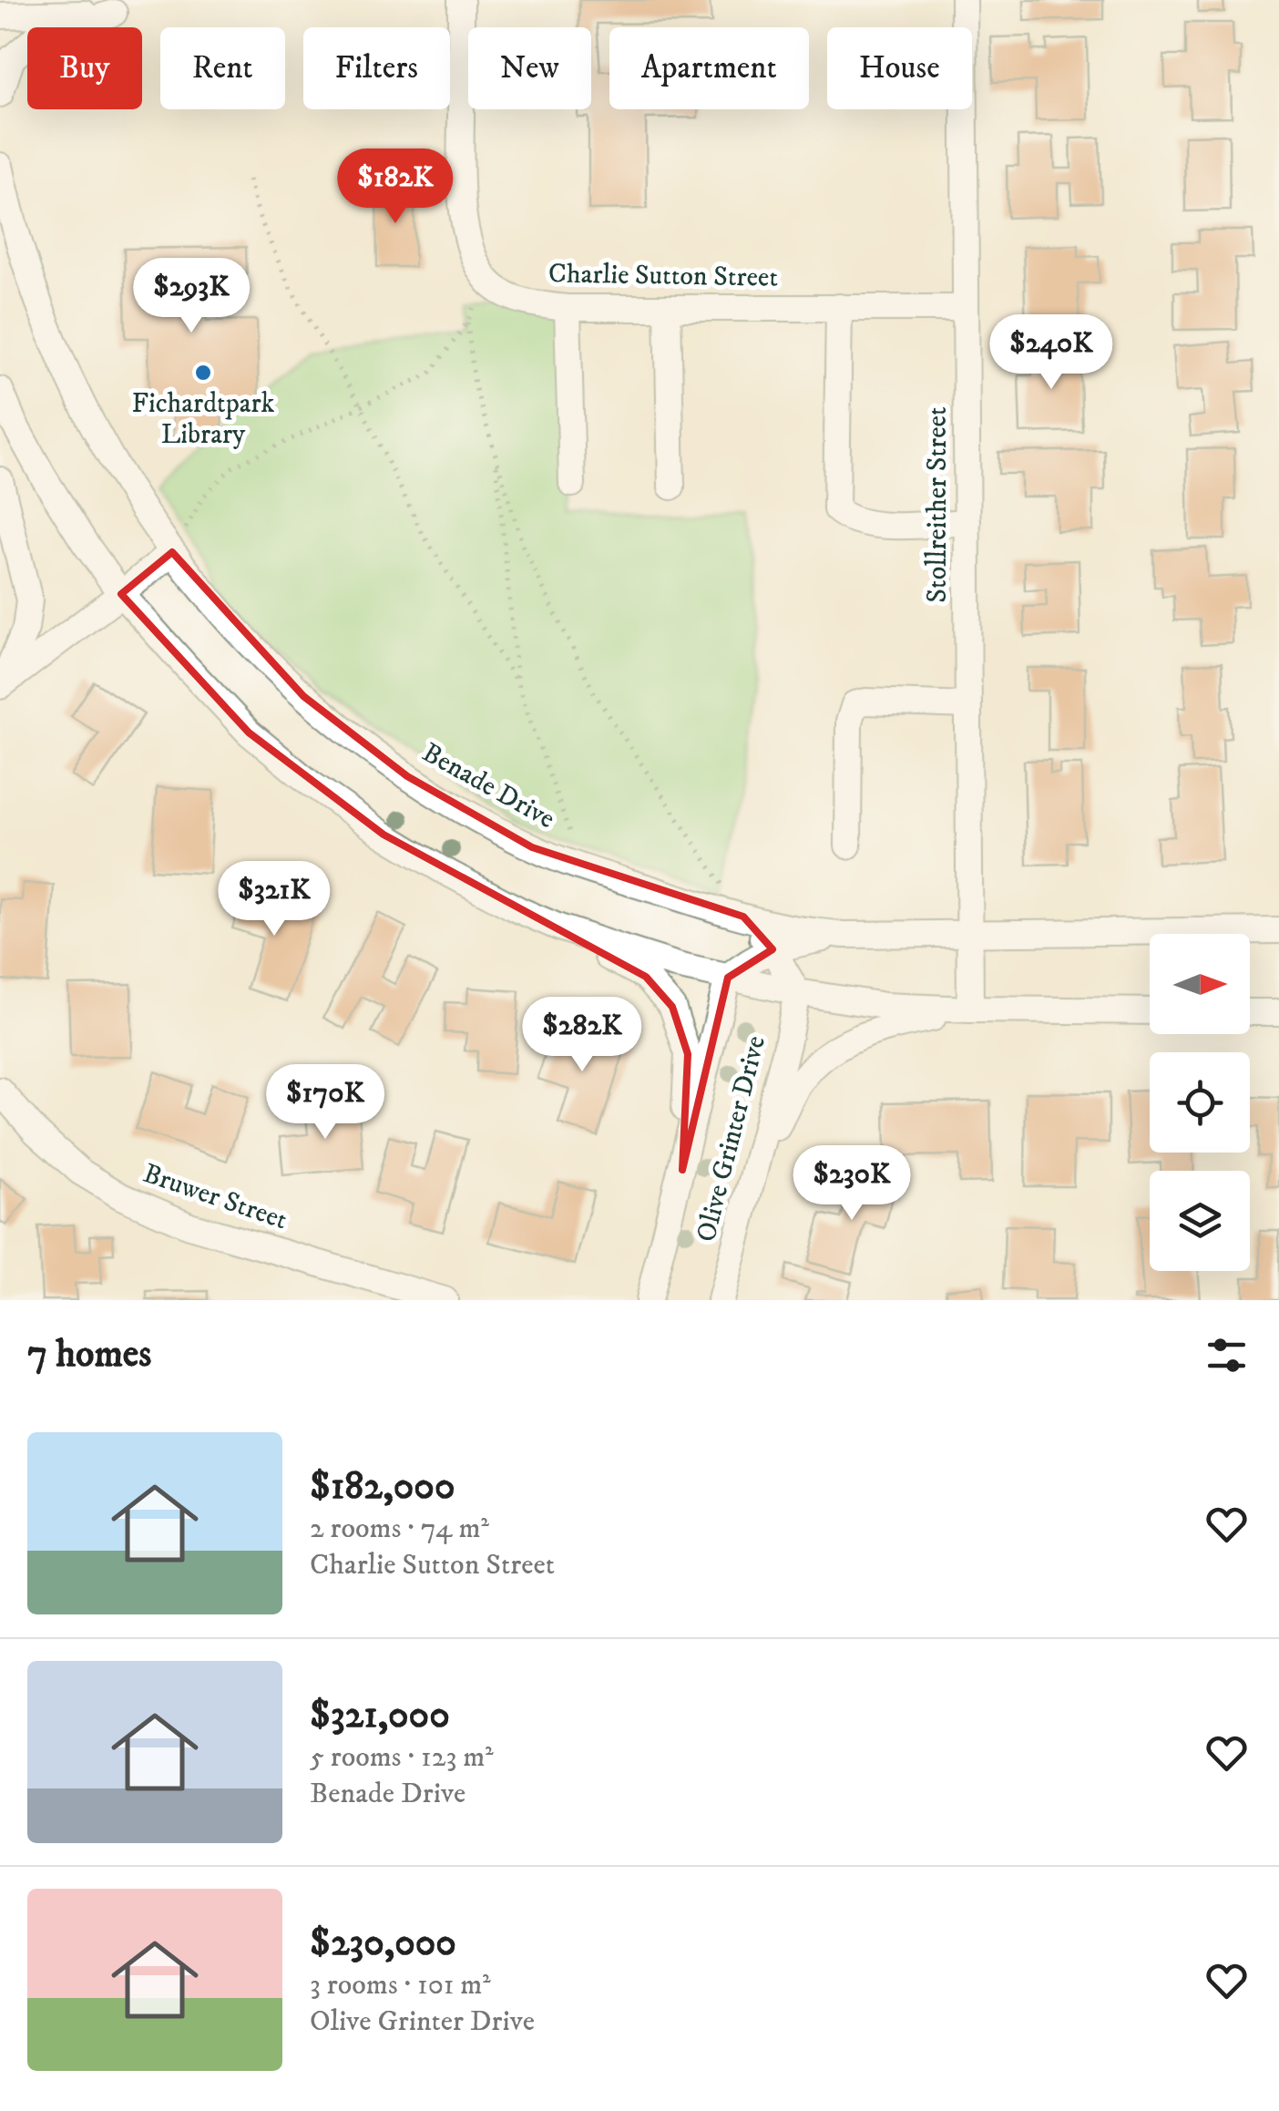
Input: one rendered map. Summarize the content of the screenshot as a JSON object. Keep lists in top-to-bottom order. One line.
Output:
{"streets":{"street":["Charlie Sutton Street","Stollreither Street","Benade Drive","Olive Grinter Drive","Bruwer Street"]},"crossings":[["Charlie Sutton Street","Stollreither Street"],["Stollreither Street","Benade Drive"]],"places":["Fichardtpark Library"],"north":"right","page":{"chip":["Buy","Rent","Filters","New","Apartment","House"],"price":["$182K","$293K","$240K","$321K","$282K","$170K","$230K"],"heading":"7 homes","list":[{"name":"$182,000","note":"2 rooms · 74 m² · Charlie Sutton Street"},{"name":"$321,000","note":"5 rooms · 123 m² · Benade Drive"},{"name":"$230,000","note":"3 rooms · 101 m² · Olive Grinter Drive"}]}}
